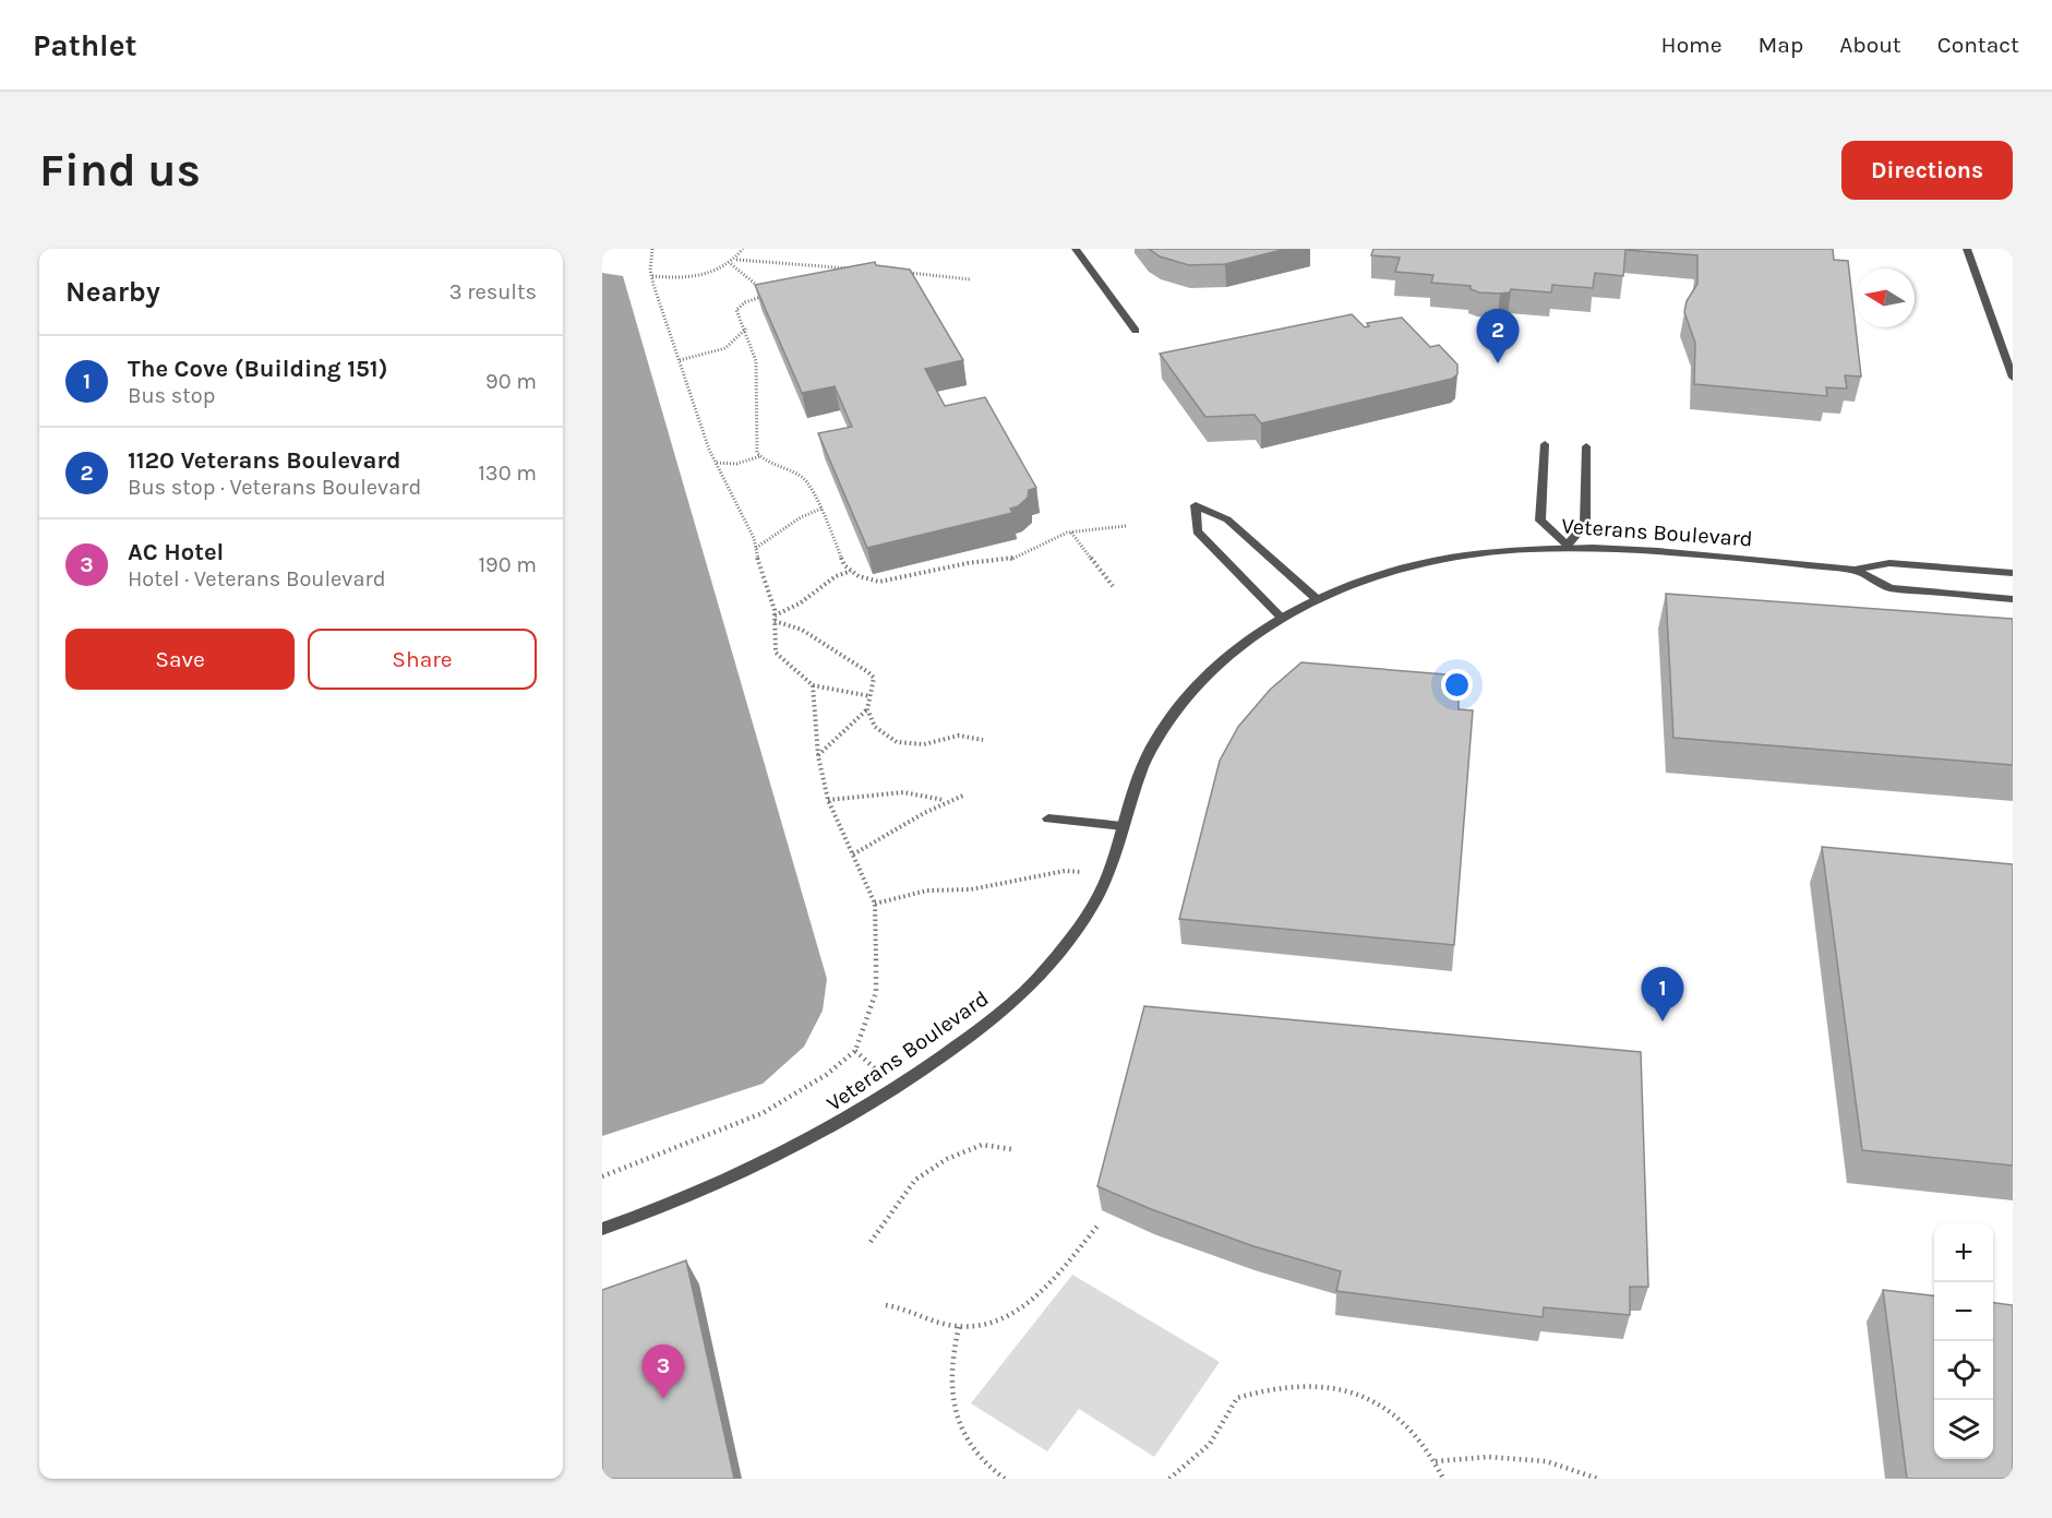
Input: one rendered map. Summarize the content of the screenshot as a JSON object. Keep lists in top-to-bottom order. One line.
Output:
{"streets":{"street":["Veterans Boulevard"]},"north":"left","page":{"header":"Pathlet","nav":["Home","Map","About","Contact"],"buttons":["Directions",["Save","Share"]],"title":"Find us","heading":["Nearby","3 results"],"pins":["2","1","3"],"list":[{"mark":"1","name":"The Cove (Building 151)","note":"Bus stop","value":"90 m"},{"mark":"2","name":"1120 Veterans Boulevard","note":"Bus stop · Veterans Boulevard","value":"130 m"},{"mark":"3","name":"AC Hotel","note":"Hotel · Veterans Boulevard","value":"190 m"}],"map_buttons":["+","−"]}}
